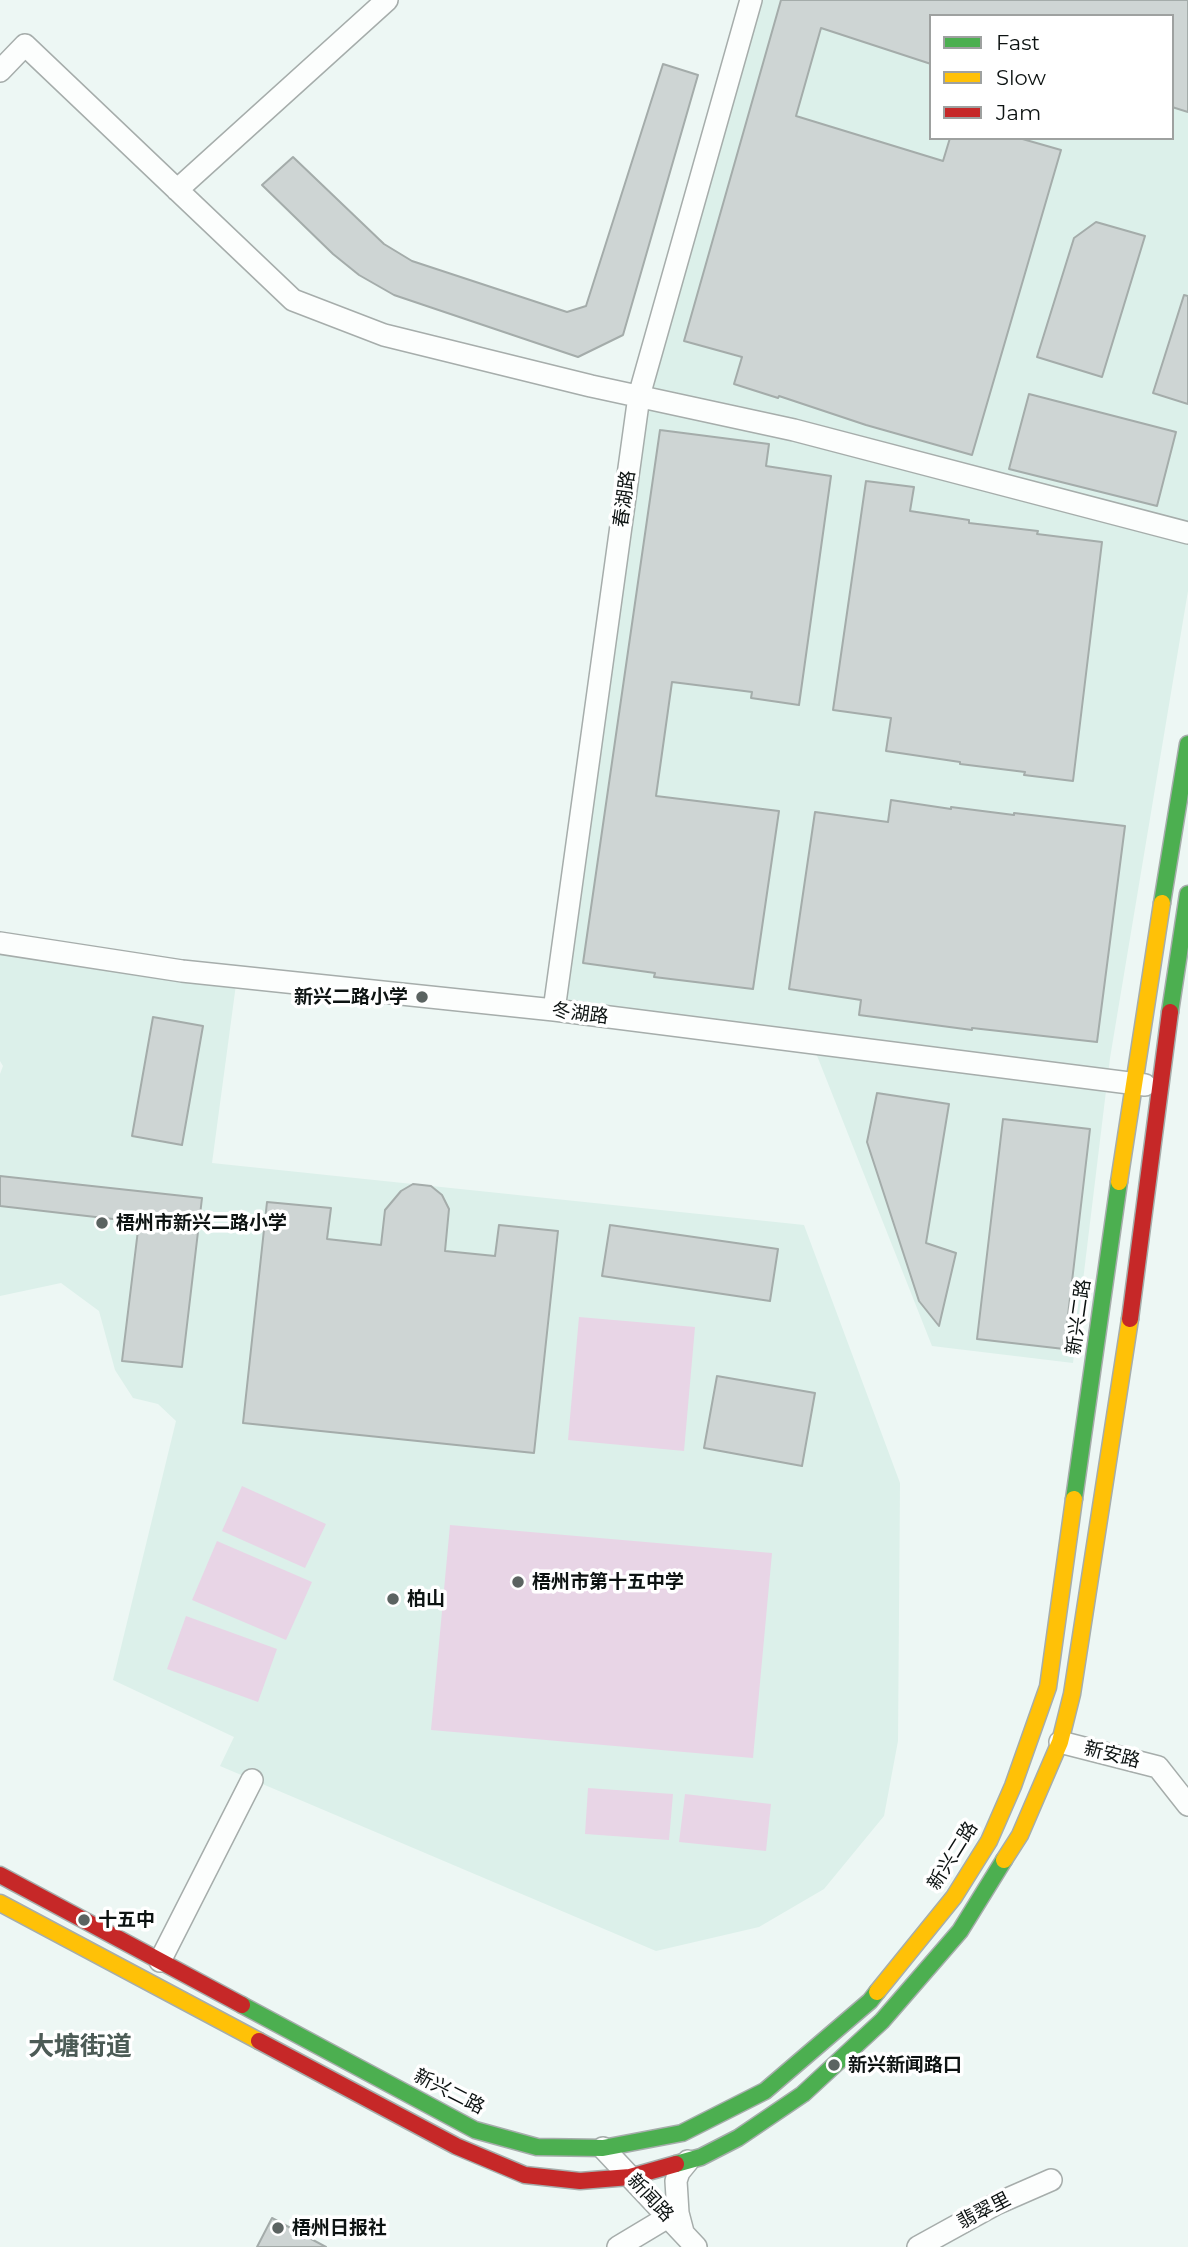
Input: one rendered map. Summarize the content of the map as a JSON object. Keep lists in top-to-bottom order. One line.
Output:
{"streets":{"main road":["新兴二路"],"street":["春湖路","冬湖路","新安路","新闻路","翡翠里"]},"crossings":[["春湖路","冬湖路"],["冬湖路","新兴二路"],["新兴二路","新闻路"]],"districts":["大塘街道"],"places":["新兴二路小学","梧州市新兴二路小学","梧州市第十五中学","柏山","十五中","新兴新闻路口","梧州日报社"],"legend":["Fast","Slow","Jam"]}
